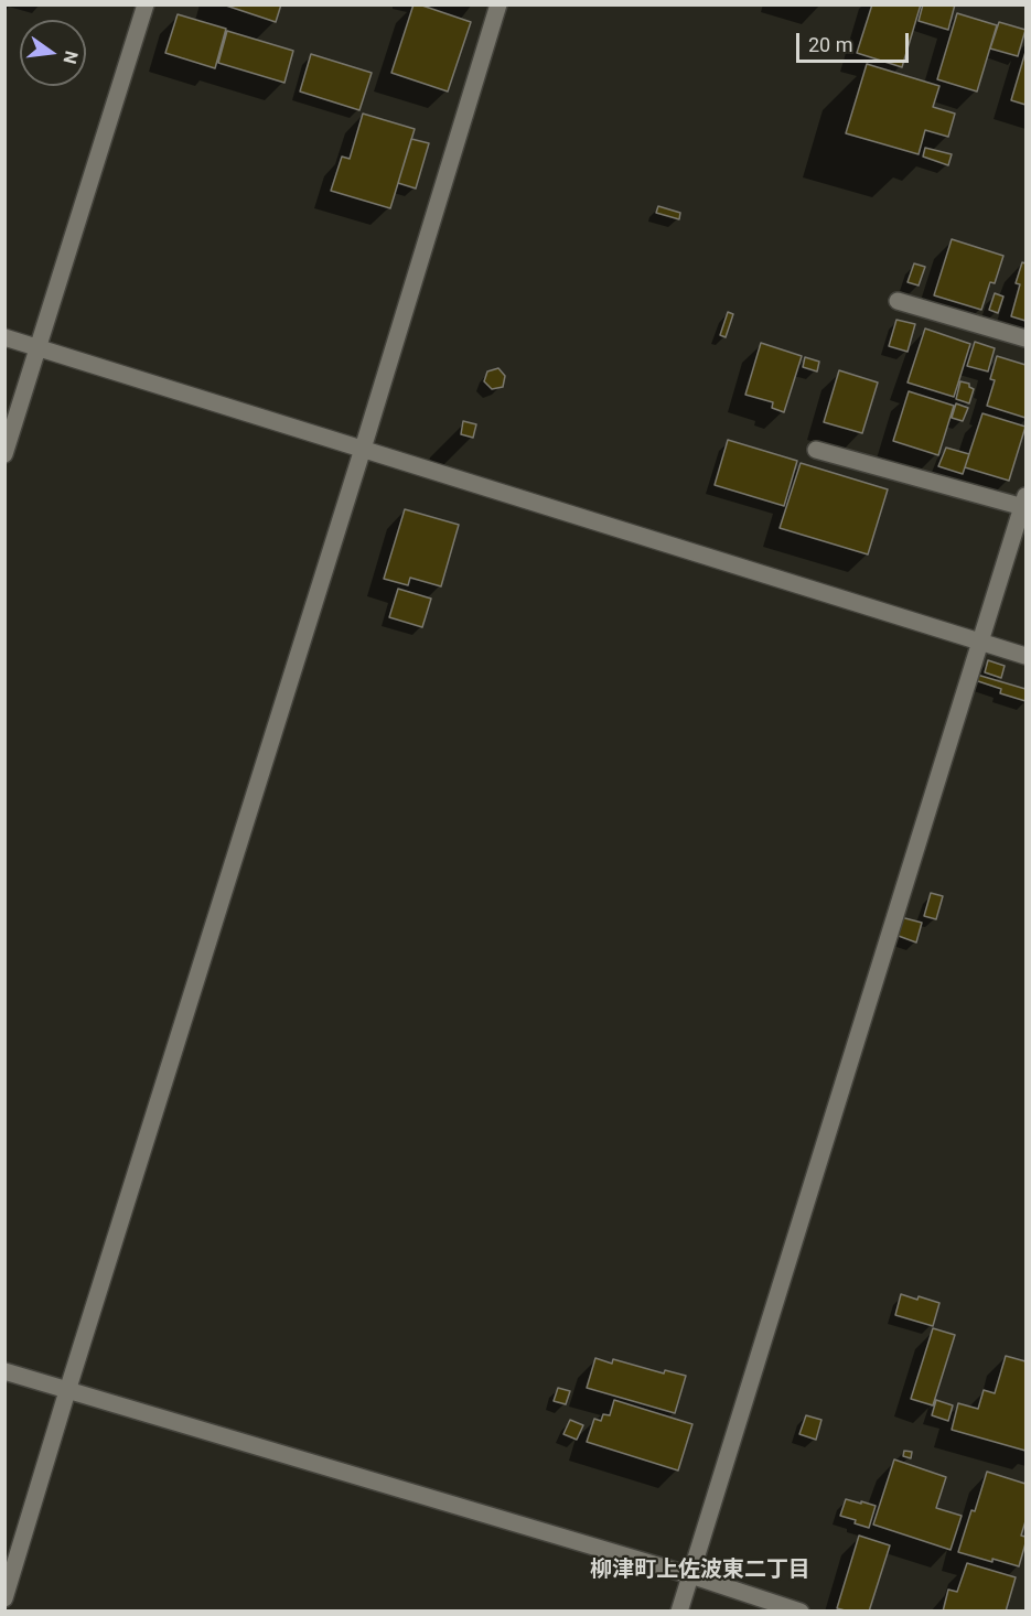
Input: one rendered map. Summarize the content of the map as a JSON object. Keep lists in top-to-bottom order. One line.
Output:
{"districts":["柳津町上佐波東二丁目"],"scale_bar":"20 m","north":"right"}
